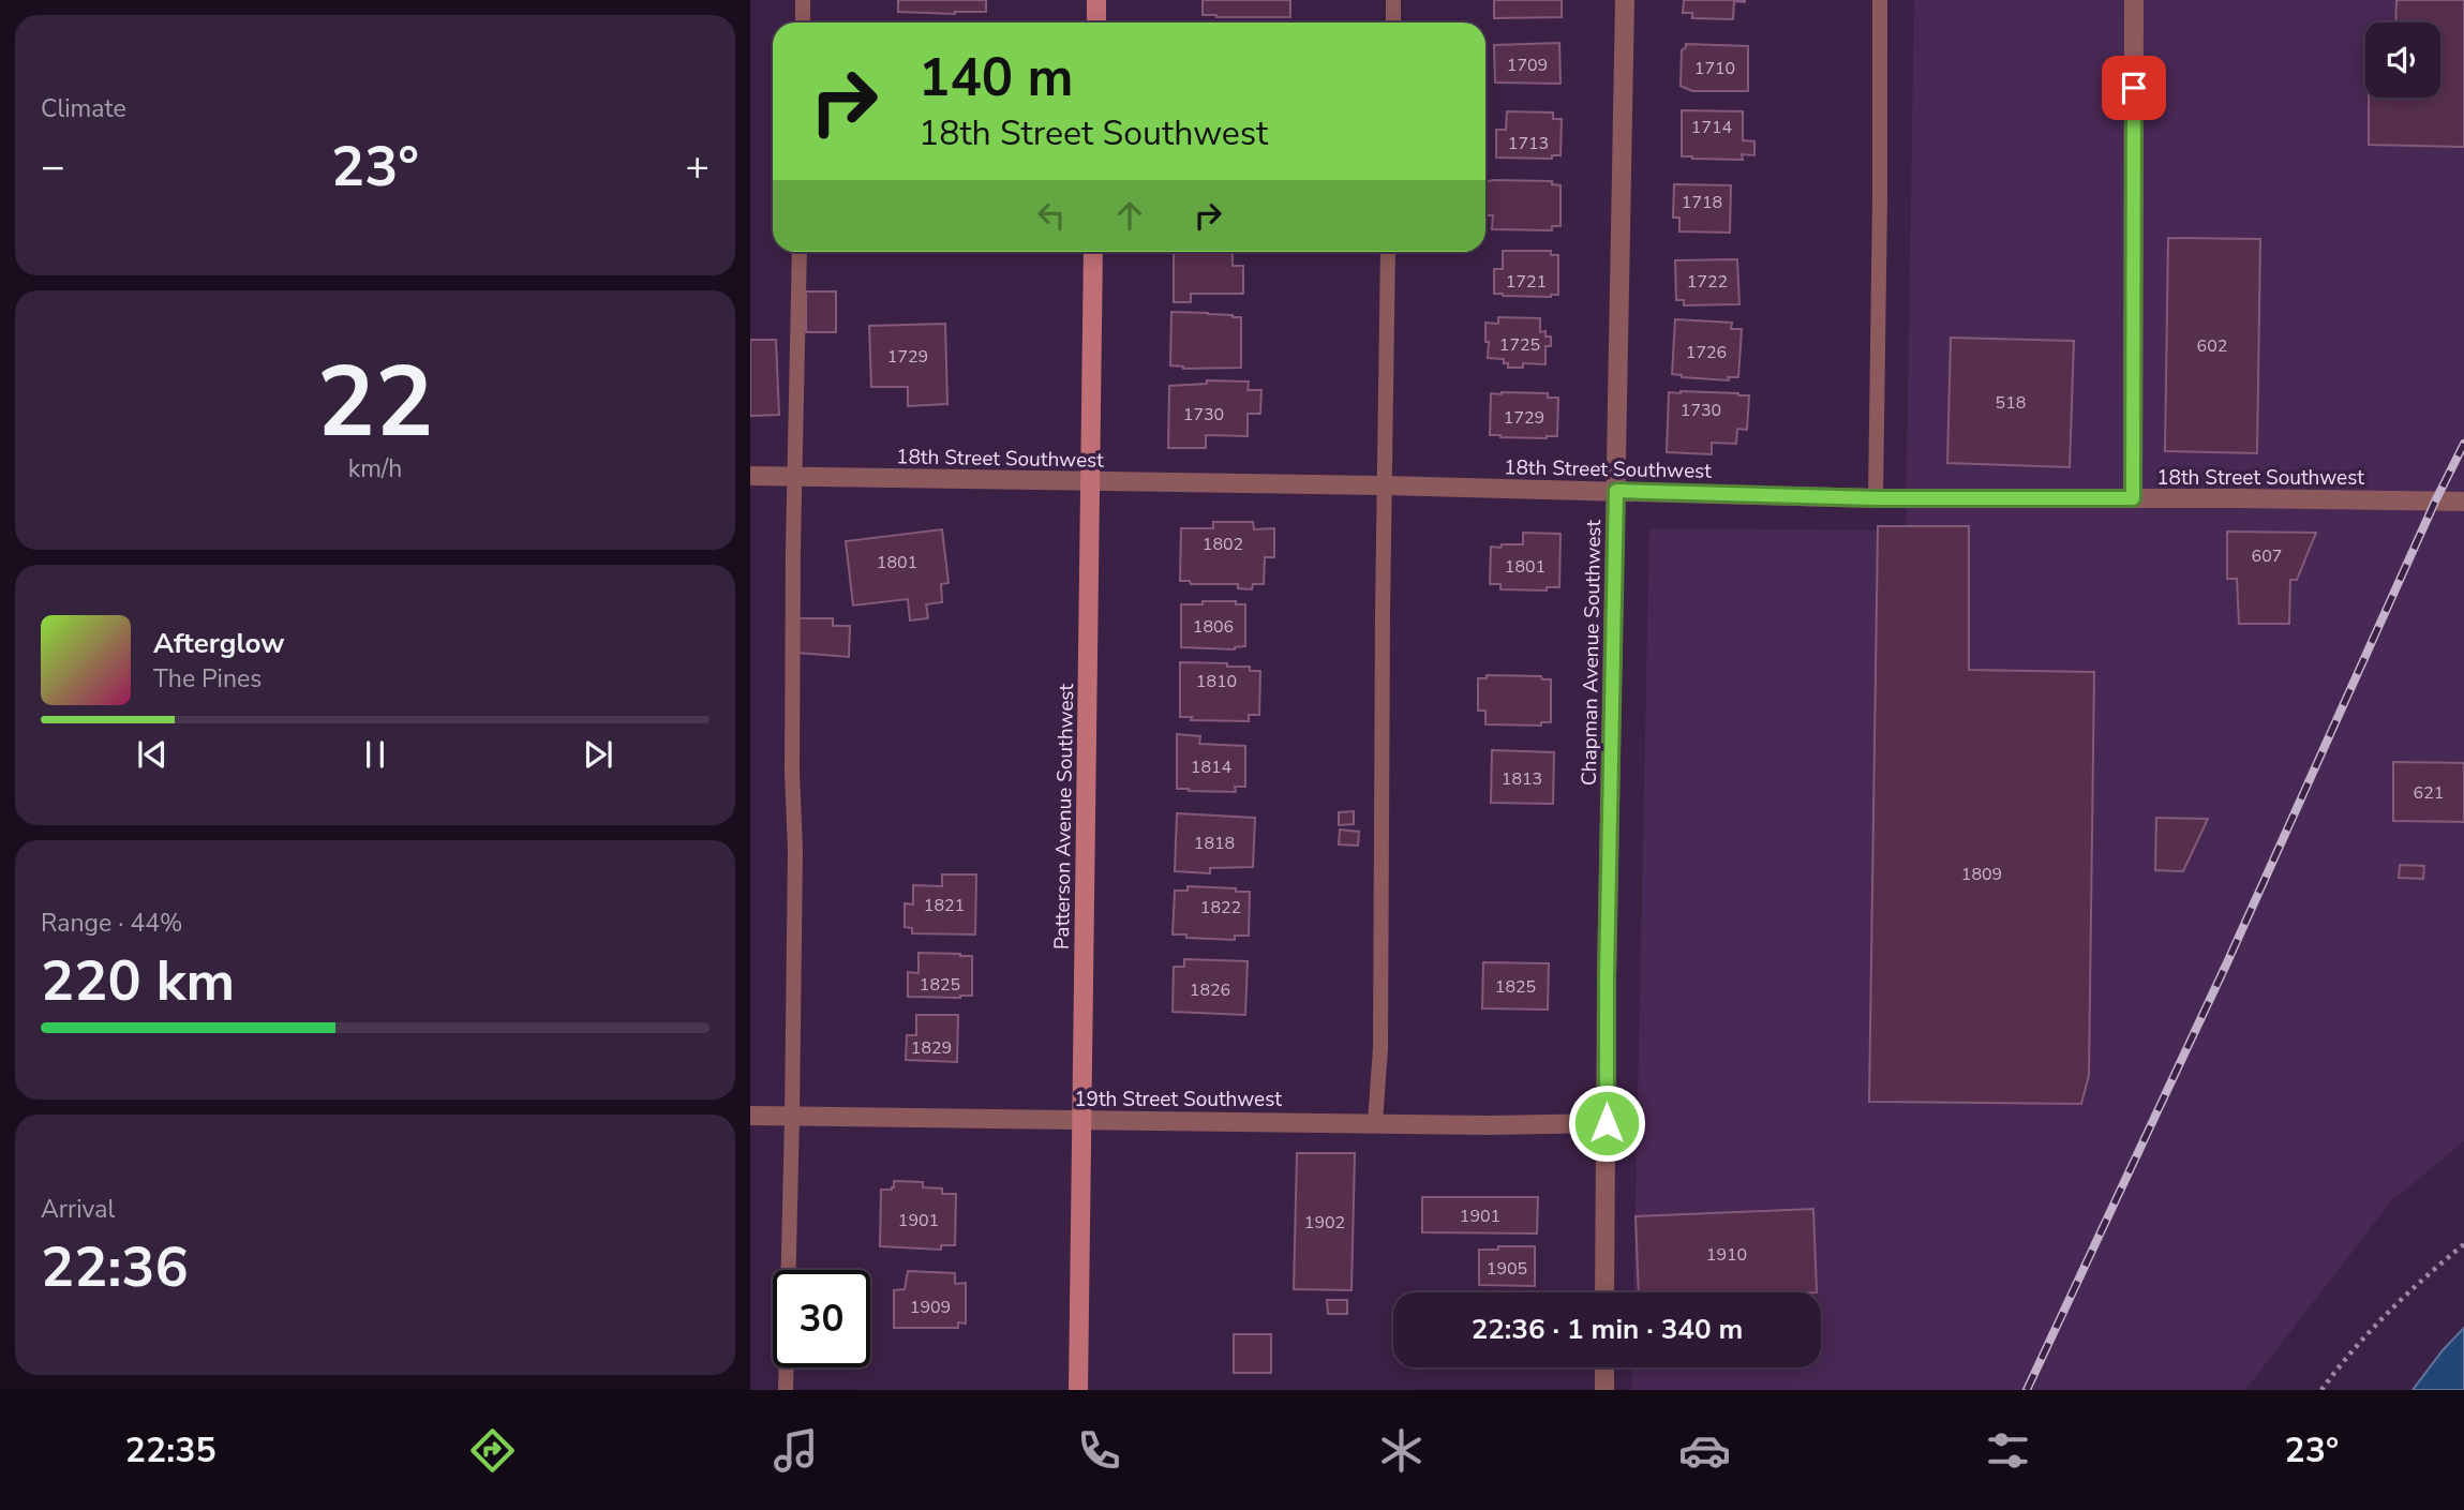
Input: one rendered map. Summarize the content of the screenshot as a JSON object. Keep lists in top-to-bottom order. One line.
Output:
{"streets":{"main road":["Patterson Avenue Southwest"],"street":["18th Street Southwest","Chapman Avenue Southwest","19th Street Southwest"]},"crossings":[["18th Street Southwest","Chapman Avenue Southwest"],["18th Street Southwest","Patterson Avenue Southwest"],["Chapman Avenue Southwest","19th Street Southwest"],["Patterson Avenue Southwest","19th Street Southwest"]],"house_numbers":["1709","1710","1714","1713","1718","1721","1722","1725","602","1726","1729","518","1730","1730","1729","1802","607","1801","1801","1806","1810","1814","1813","621","1818","1809","1821","1822","1825","1825","1826","1829","1901","1901","1902","1910","1905","1909"],"page":{"tile":["Climate",["22","km/h"],["Range · 44%","220 km"],["Arrival","22:36"]],"turn":["140 m","18th Street Southwest"],"heat":["−","23°","+"],"song":["Afterglow","The Pines"],"limit":"30","trip":"22:36 · 1 min · 340 m","tabs":["22:35","23°"]}}
